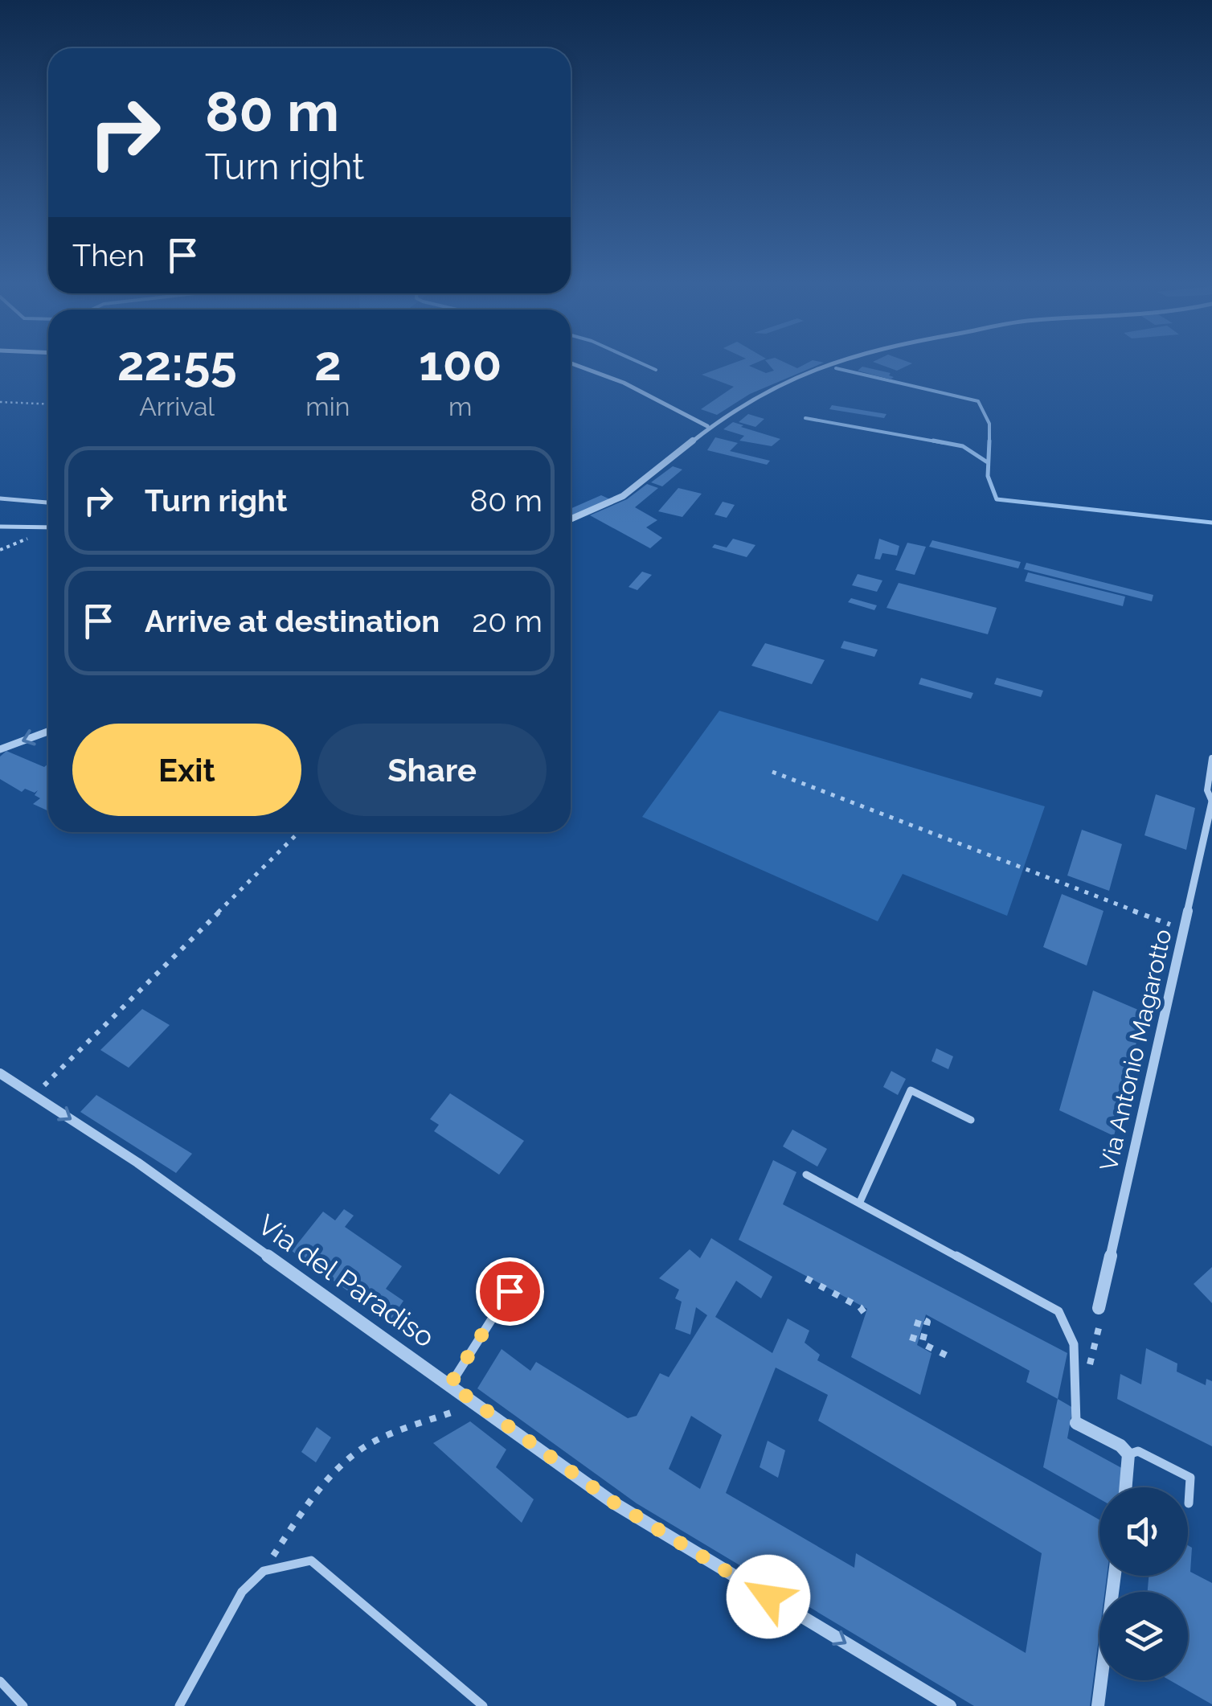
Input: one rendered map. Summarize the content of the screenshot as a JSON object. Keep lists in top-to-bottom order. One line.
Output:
{"streets":{"street":["Via Antonio Magarotto","Via del Paradiso"]},"one_way":["Via del Paradiso"],"page":{"turn":["80 m","Turn right"],"then":"Then","eta":["22:55","Arrival","2","min","100","m"],"list":[{"name":"Turn right","value":"80 m"},{"name":"Arrive at destination","value":"20 m"}],"buttons":["Exit","Share"]}}
